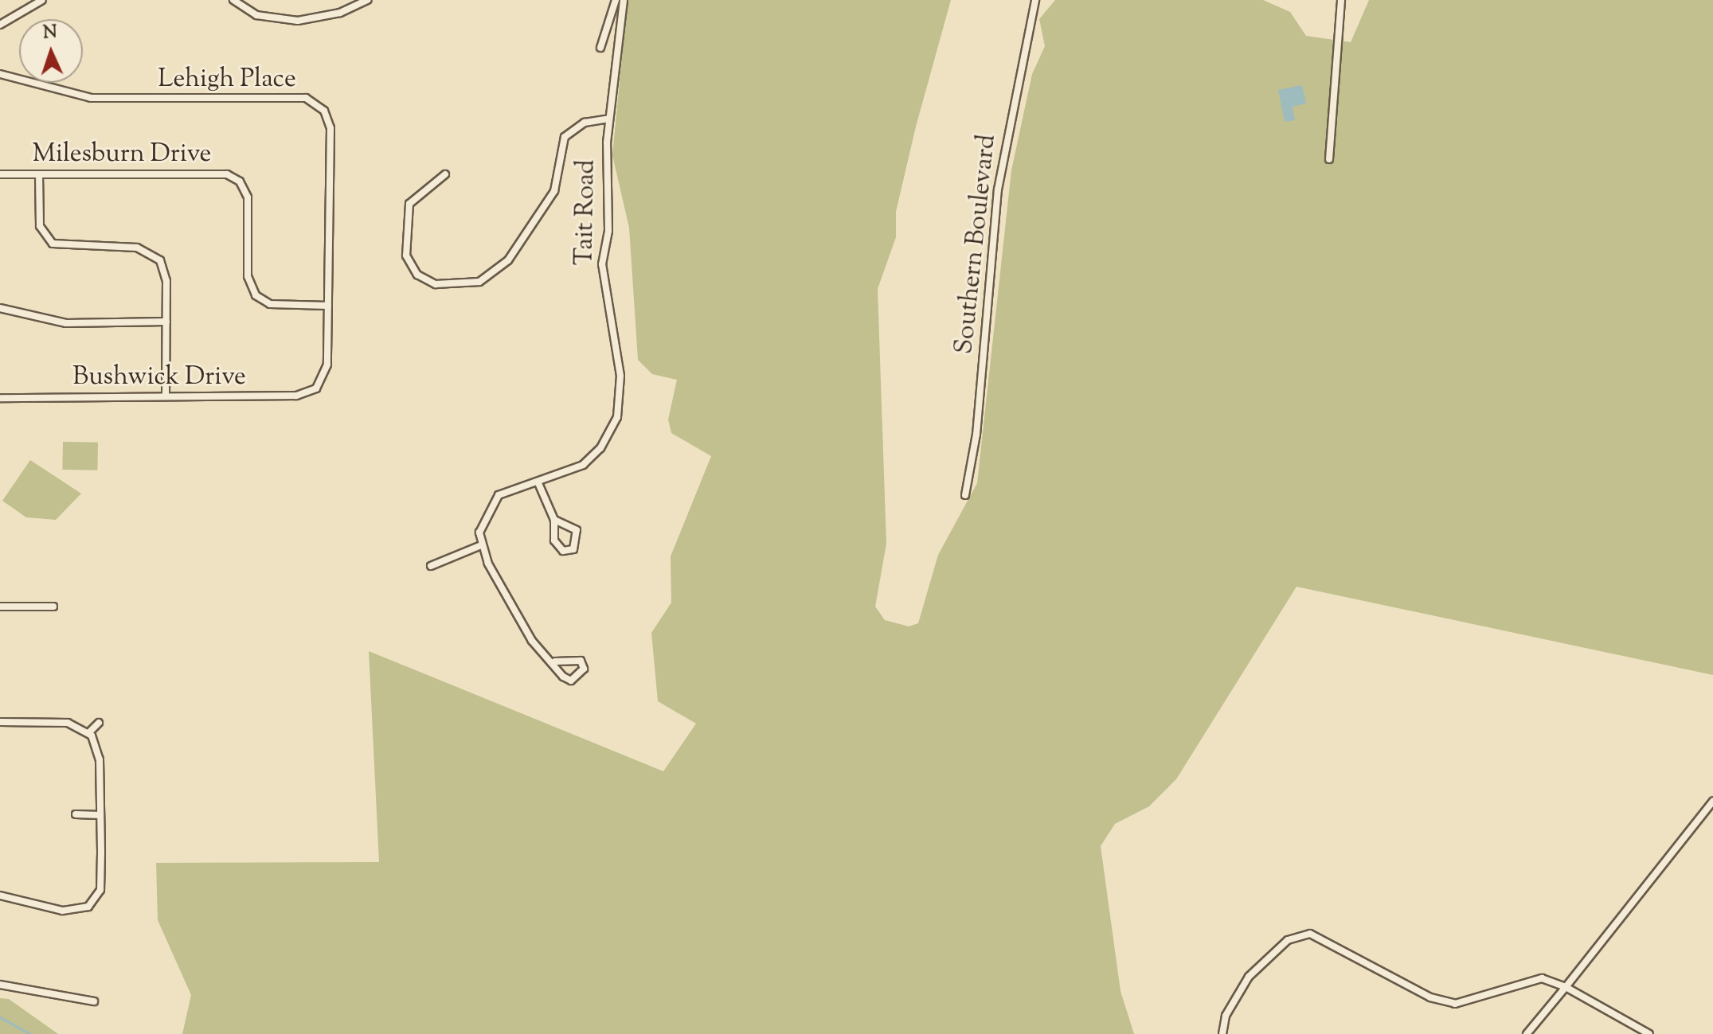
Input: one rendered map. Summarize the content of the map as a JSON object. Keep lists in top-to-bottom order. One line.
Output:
{"streets":{"street":["Lehigh Place","Milesburn Drive","Tait Road","Southern Boulevard","Bushwick Drive"]},"crossings":[["Lehigh Place","Milesburn Drive"],["Lehigh Place","Bushwick Drive"]],"north":"top"}
